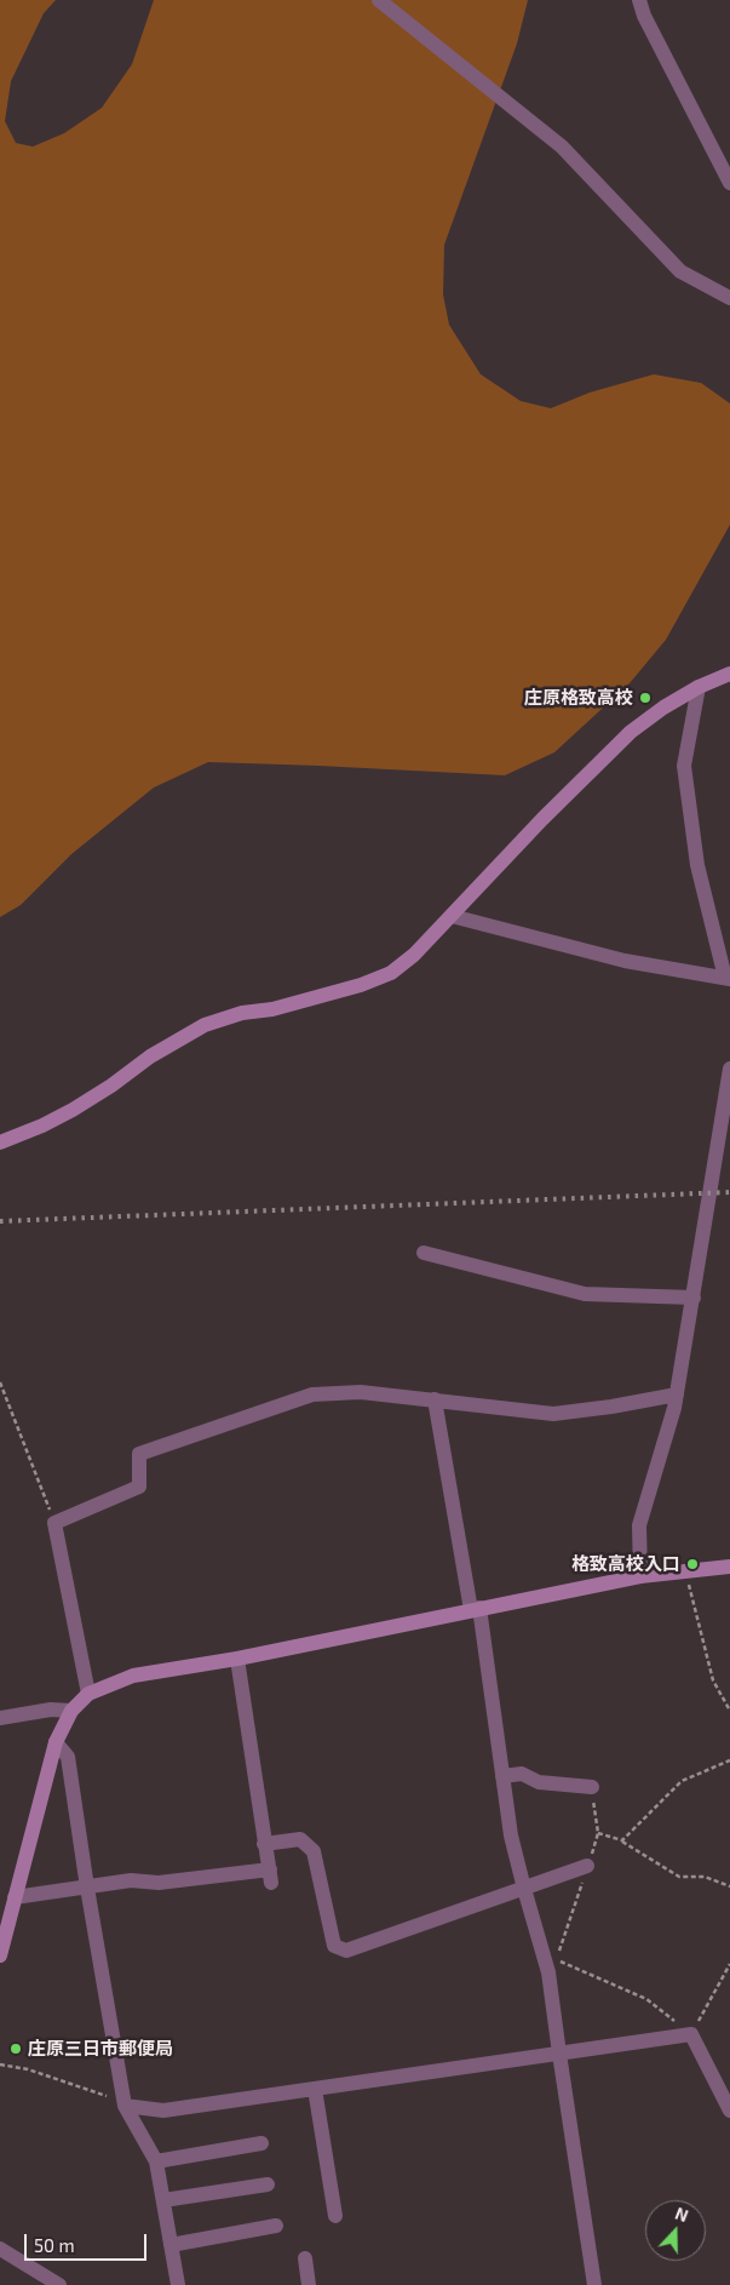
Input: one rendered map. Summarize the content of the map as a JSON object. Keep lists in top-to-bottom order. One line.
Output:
{"places":["庄原格致高校","格致高校入口","庄原三日市郵便局"],"scale_bar":"50 m","north":"top"}
